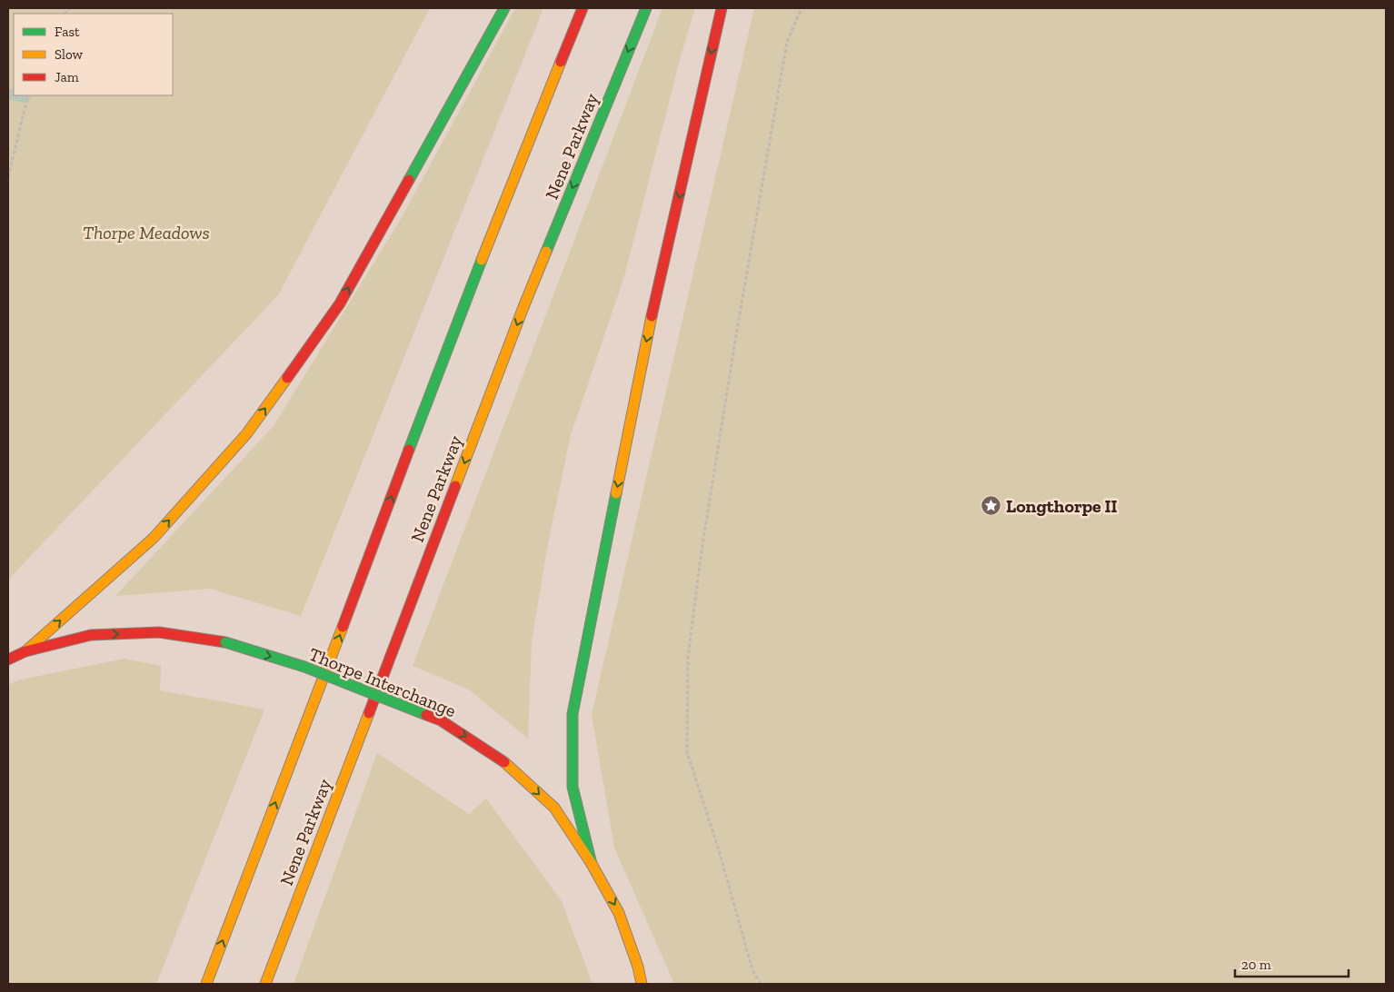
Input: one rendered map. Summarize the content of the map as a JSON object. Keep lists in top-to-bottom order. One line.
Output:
{"streets":{"main road":["Nene Parkway","Thorpe Interchange"]},"one_way":["Thorpe Interchange"],"parks":["Thorpe Meadows"],"places":{"place":["Longthorpe II"]},"legend":["Fast","Slow","Jam"],"scale_bar":"20 m"}
